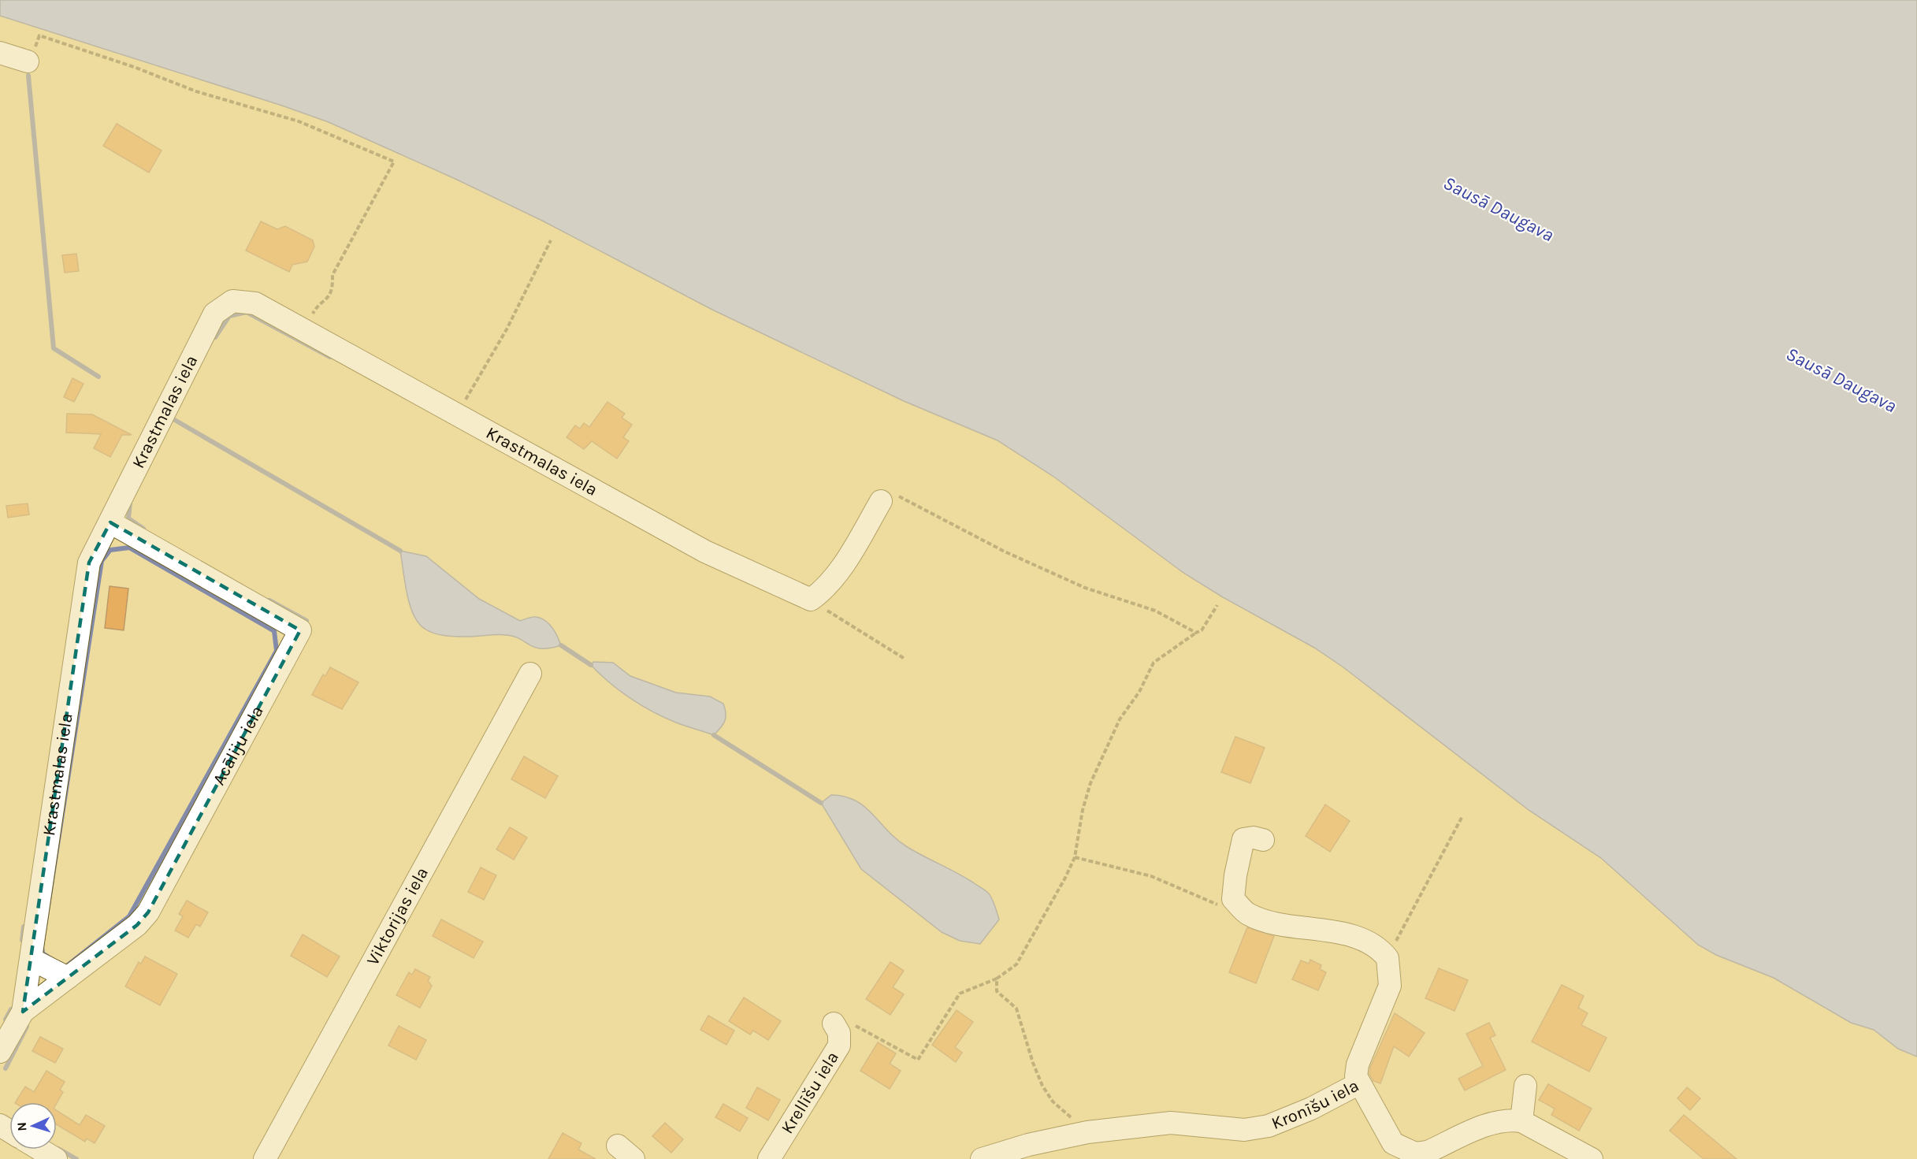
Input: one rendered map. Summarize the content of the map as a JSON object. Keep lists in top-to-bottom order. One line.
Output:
{"streets":{"street":["Krastmalas iela","Acāliju iela","Viktorijas iela","Krellīšu iela","Kronīšu iela"]},"crossings":[["Krastmalas iela","Acāliju iela"]],"water":["Sausā Daugava"],"north":"left"}
